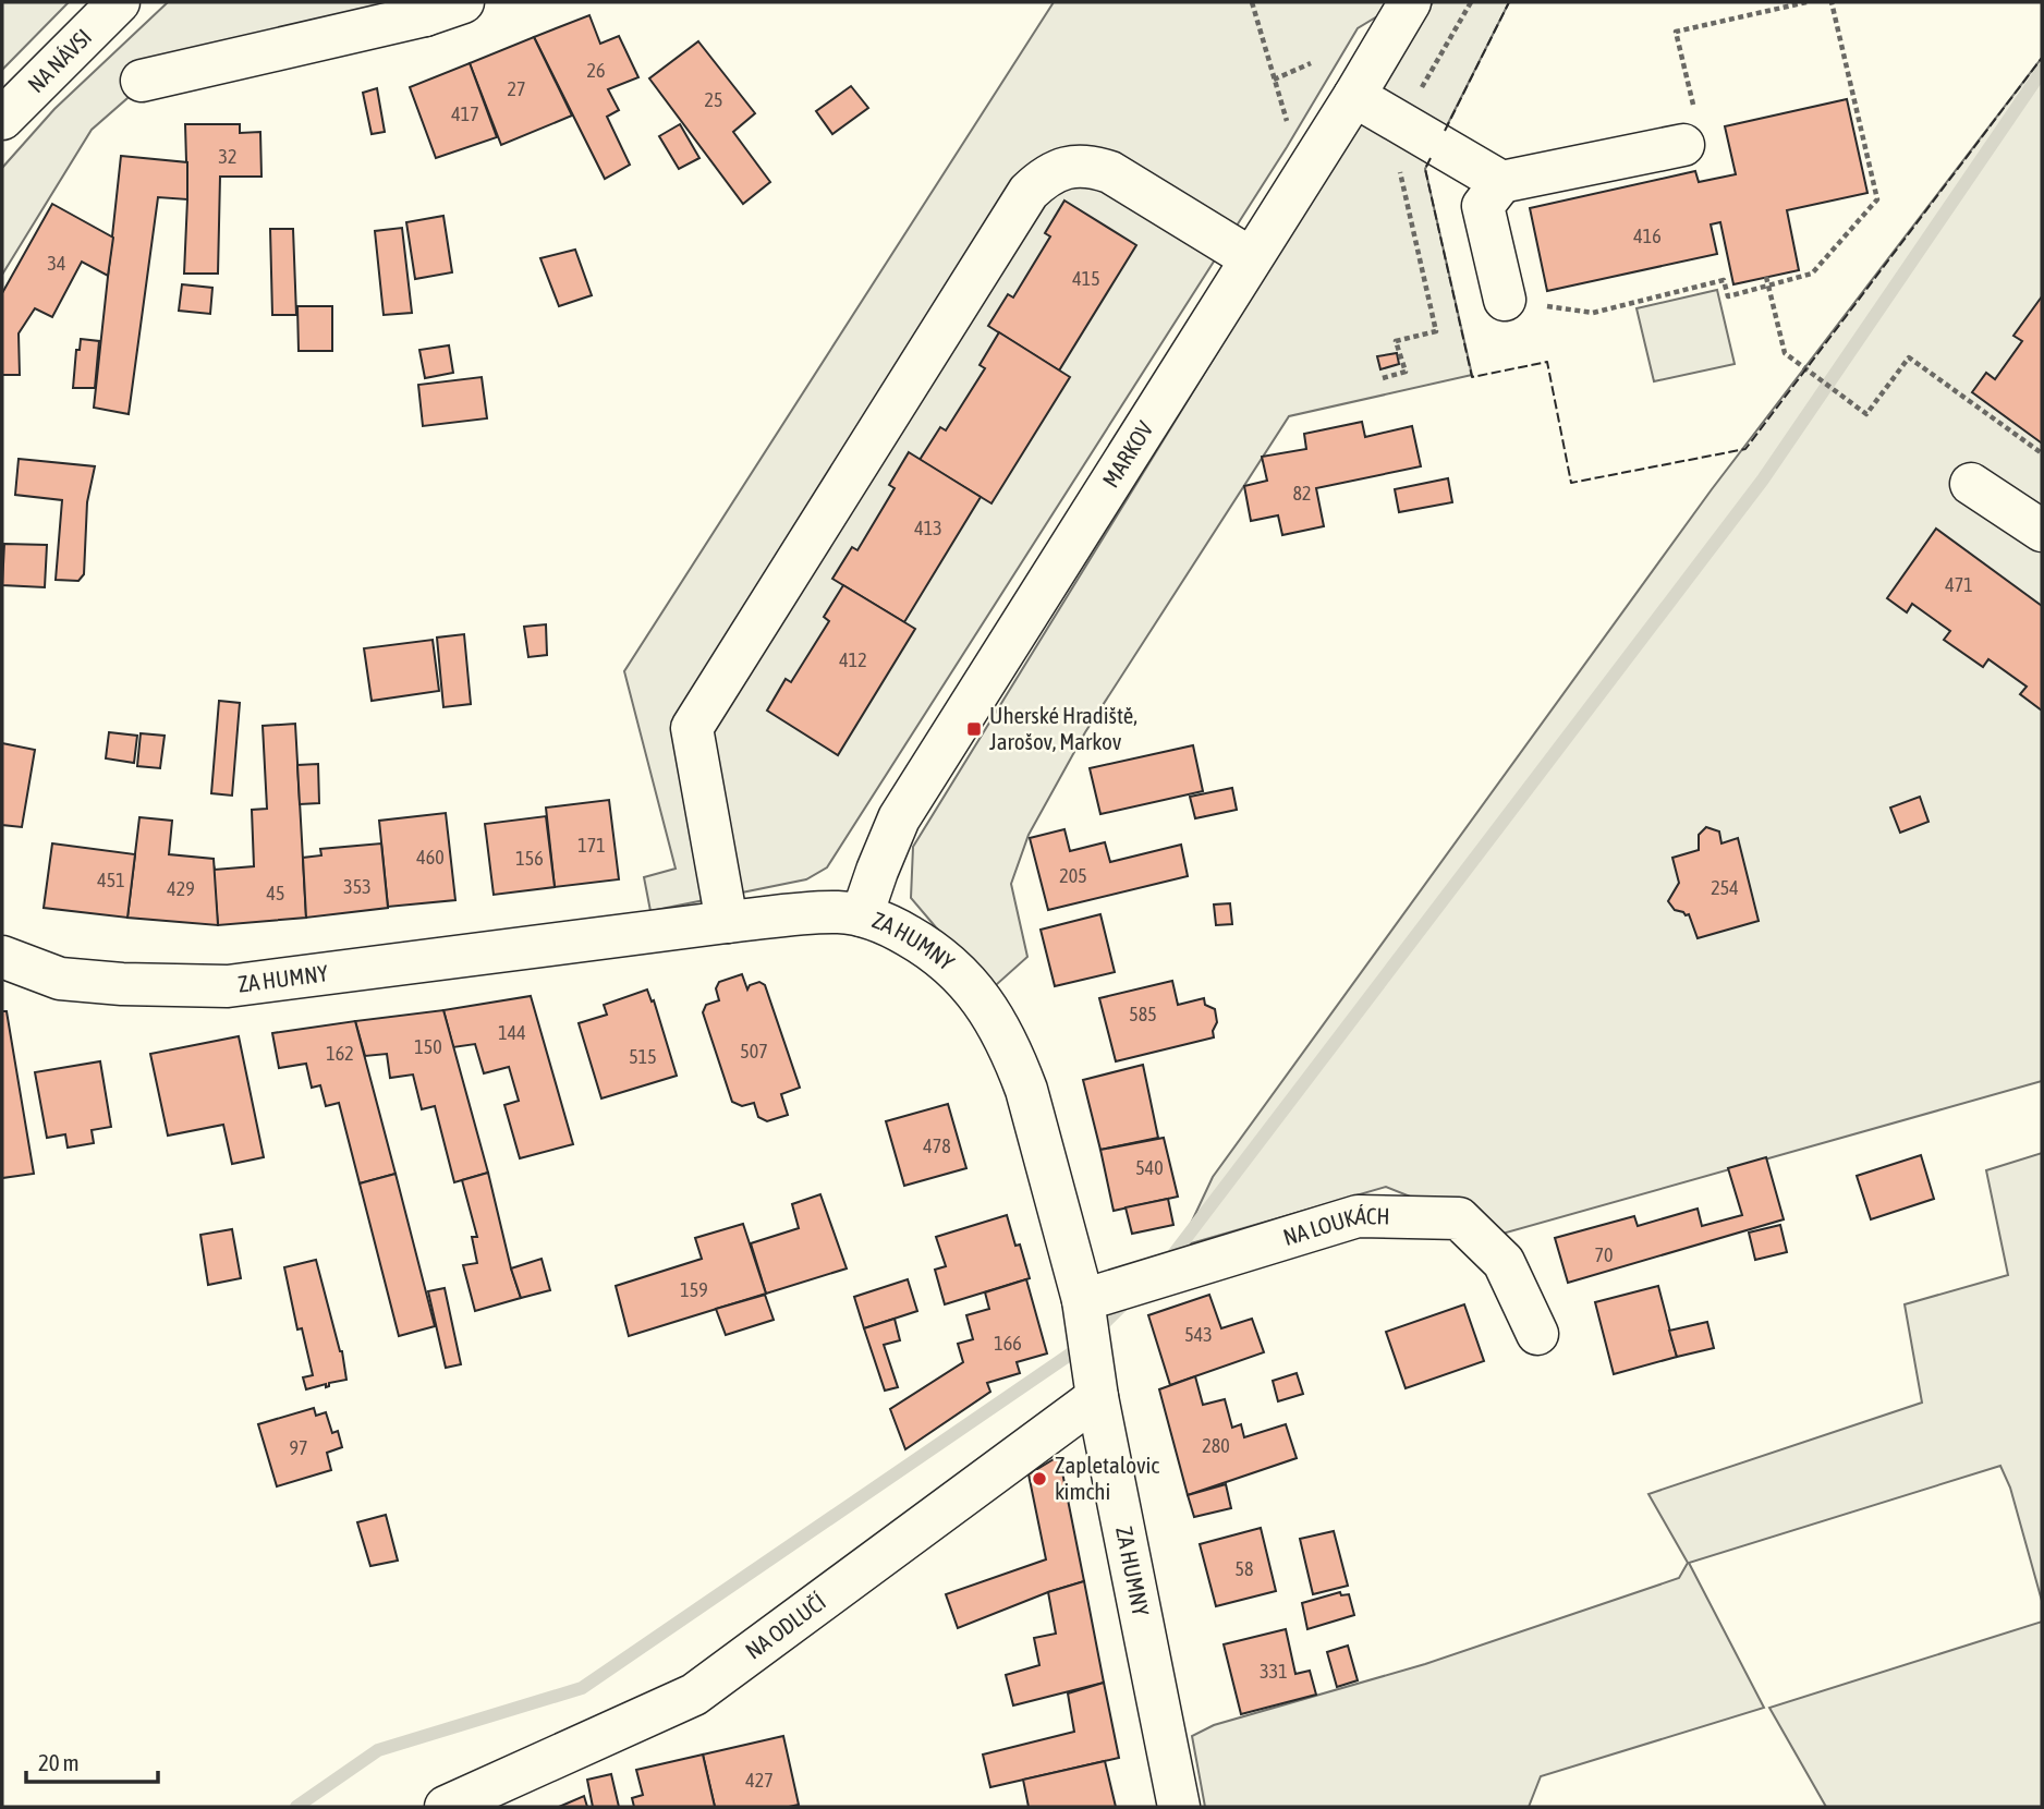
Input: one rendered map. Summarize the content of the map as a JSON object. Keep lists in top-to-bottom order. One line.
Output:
{"streets":{"street":["NA NÁVSI","MARKOV","ZA HUMNY","NA LOUKÁCH","NA ODLUČÍ"]},"crossings":[["MARKOV","ZA HUMNY"],["ZA HUMNY","NA LOUKÁCH"],["ZA HUMNY","NA ODLUČÍ"]],"places":{"transit":["Uherské Hradiště, Jarošov, Markov"],"other":["Zapletalovic kimchi"]},"house_numbers":["26","27","25","417","32","416","34","415","82","413","471","412","171","460","156","205","451","353","254","429","45","585","144","150","507","162","515","478","540","70","159","543","166","280","97","58","331","427"],"scale_bar":"20 m"}
